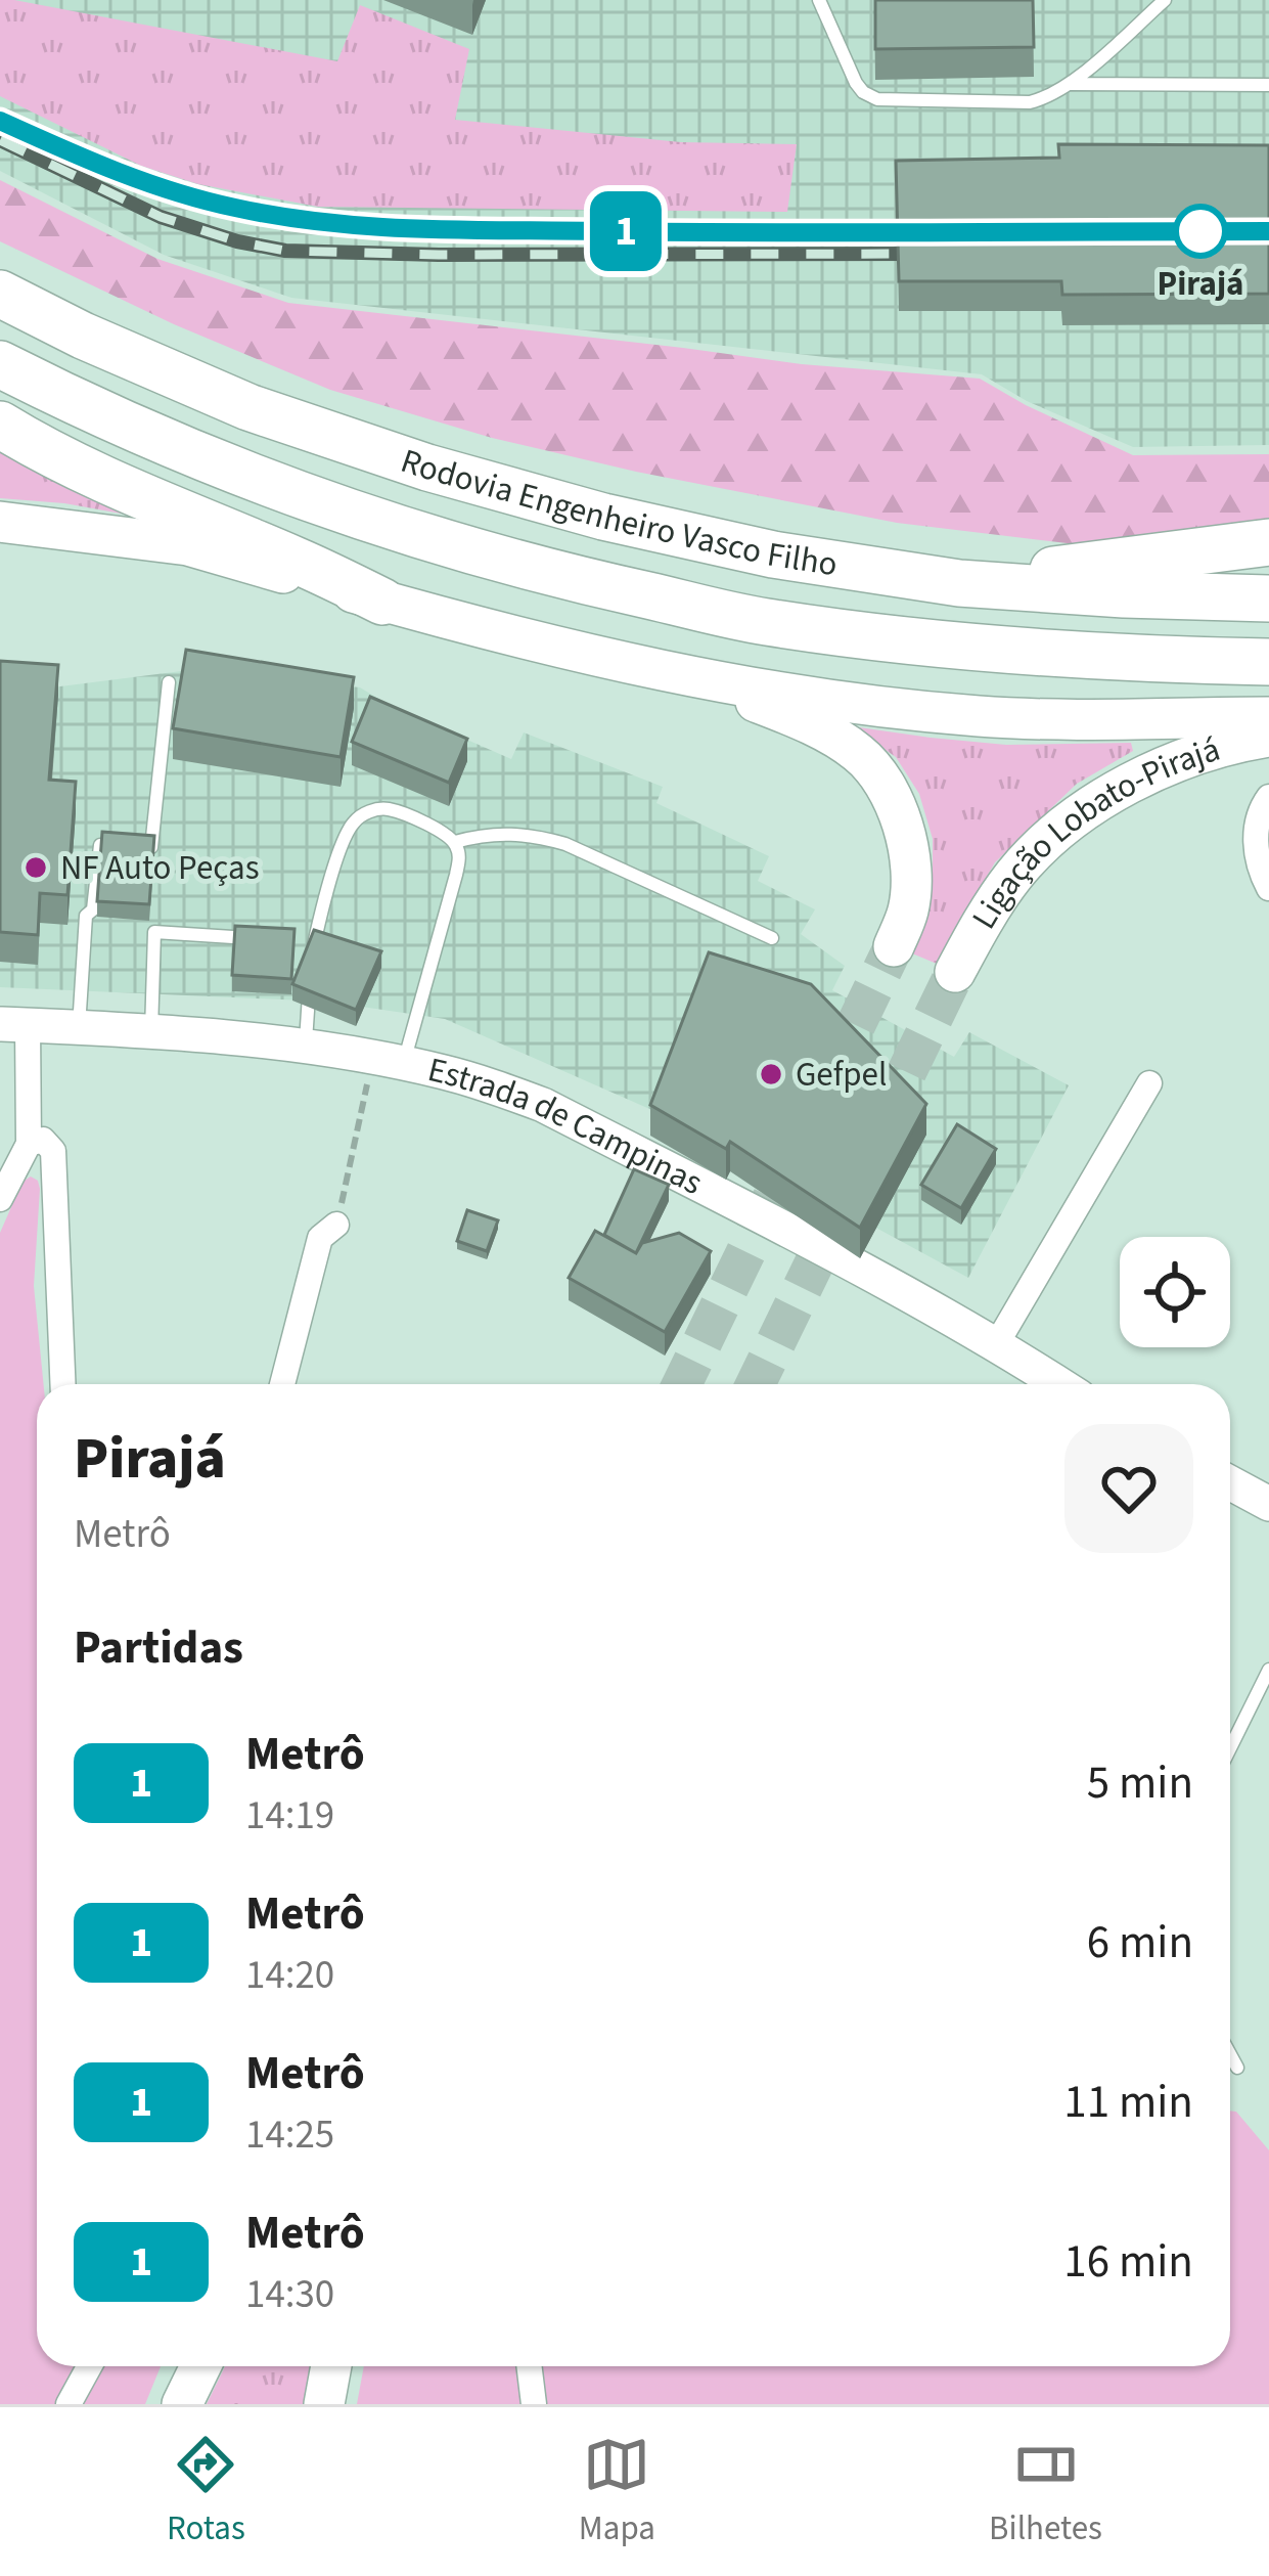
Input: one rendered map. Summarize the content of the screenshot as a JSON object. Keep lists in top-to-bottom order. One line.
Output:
{"streets":{"highway":["Rodovia Engenheiro Vasco Filho"],"main road":["Ligação Lobato-Pirajá","Estrada de Campinas"]},"places":["Pirajá","NF Auto Peças","Gefpel"],"lines":["metro line 1"],"page":{"on_map":"1","heading":[["Pirajá","Metrô"],"Partidas"],"list":[{"mark":"1","name":"Metrô","note":"14:19","value":"5 min"},{"mark":"1","name":"Metrô","note":"14:20","value":"6 min"},{"mark":"1","name":"Metrô","note":"14:25","value":"11 min"},{"mark":"1","name":"Metrô","note":"14:30","value":"16 min"}],"tabs":["Rotas","Mapa","Bilhetes"]}}
